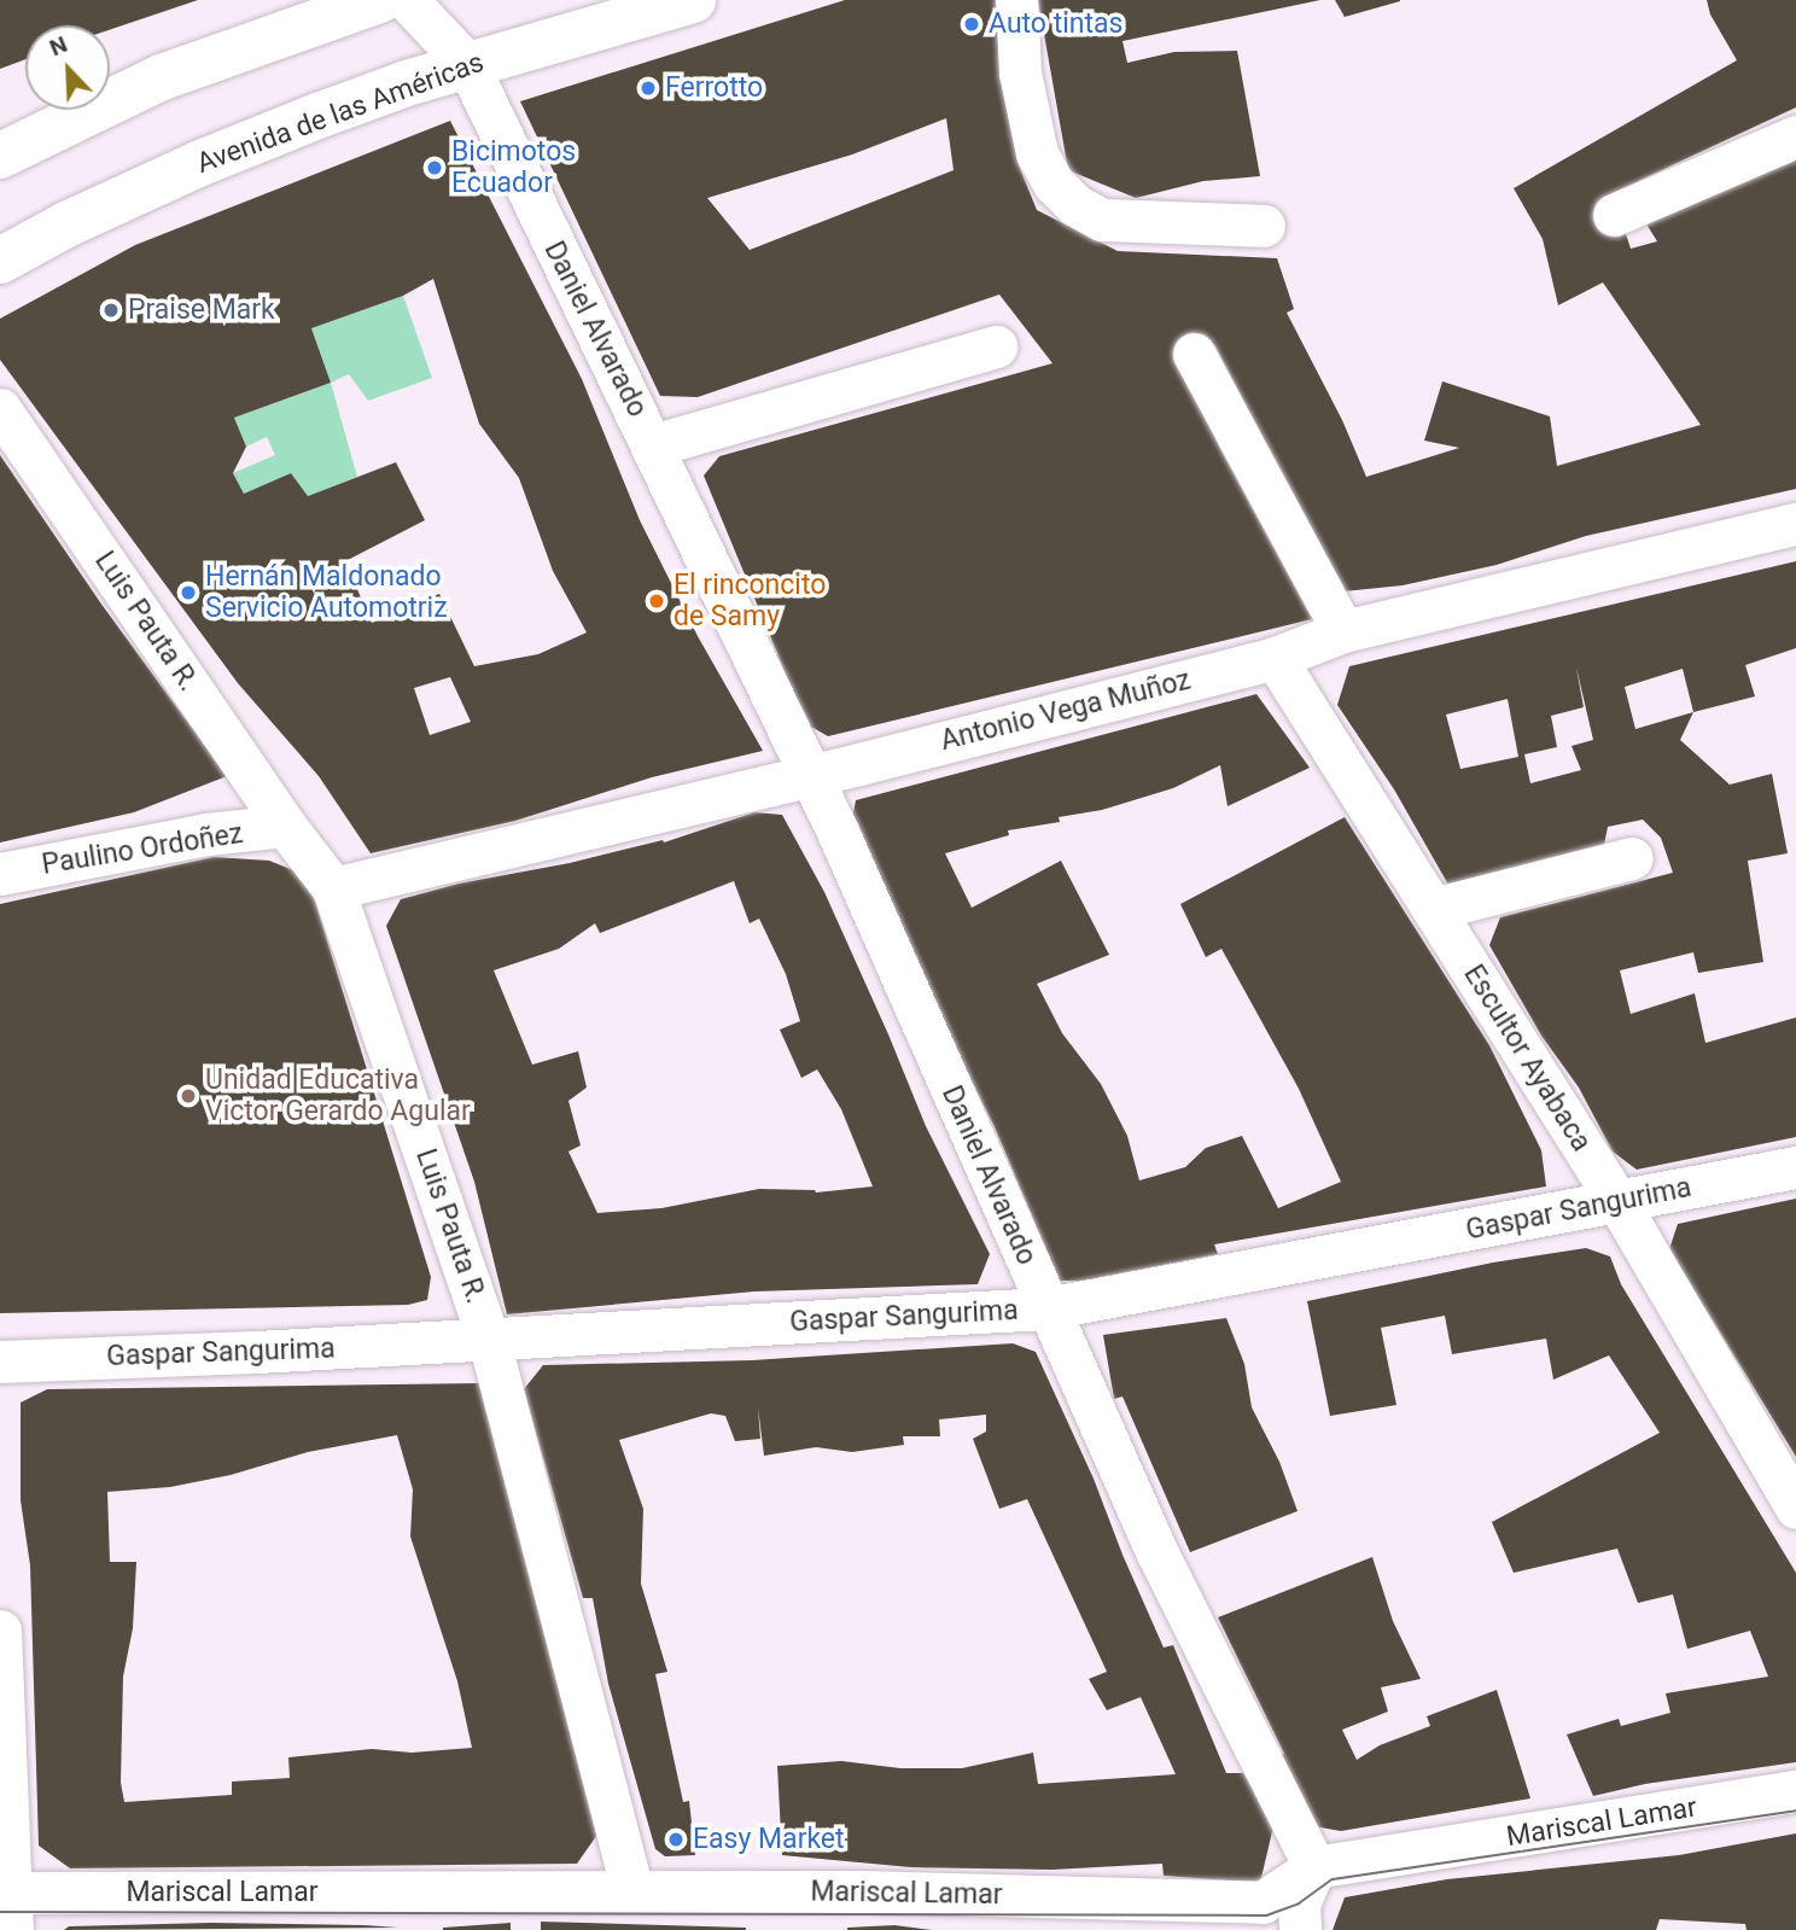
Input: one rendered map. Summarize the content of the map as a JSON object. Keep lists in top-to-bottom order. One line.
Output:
{"streets":{"main road":["Avenida de las Américas"],"street":["Daniel Alvarado","Luis Pauta R.","Antonio Vega Muñoz","Paulino Ordoñez","Escultor Ayabaca","Gaspar Sangurima","Mariscal Lamar"]},"crossings":[["Avenida de las Américas","Daniel Alvarado"],["Daniel Alvarado","Antonio Vega Muñoz"],["Daniel Alvarado","Gaspar Sangurima"],["Daniel Alvarado","Mariscal Lamar"],["Luis Pauta R.","Antonio Vega Muñoz"],["Luis Pauta R.","Paulino Ordoñez"],["Luis Pauta R.","Gaspar Sangurima"],["Luis Pauta R.","Mariscal Lamar"],["Antonio Vega Muñoz","Escultor Ayabaca"],["Escultor Ayabaca","Gaspar Sangurima"]],"places":["Auto tintas","Ferrotto","Bicimotos Ecuador","Praise Mark","Hernán Maldonado Servicio Automotriz","El rinconcito de Samy","Unidad Educativa Victor Gerardo Agular","Easy Market"],"north":"top left"}
